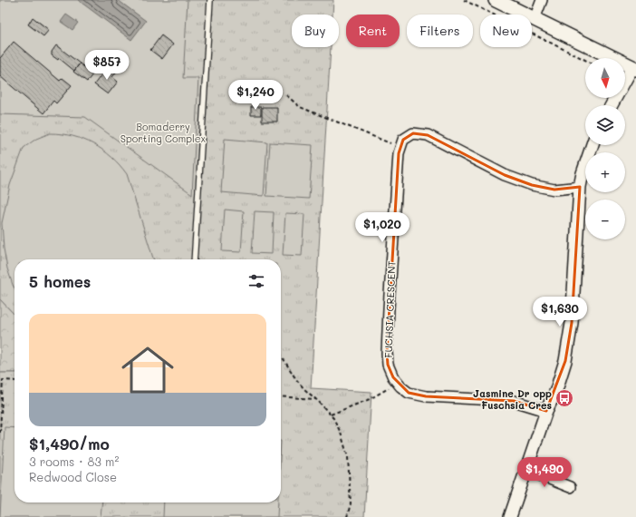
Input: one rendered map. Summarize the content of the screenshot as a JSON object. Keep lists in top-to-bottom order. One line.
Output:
{"streets":{"street":["FUCHSIA CRESCENT"]},"parks":["Bomaderry Sporting Complex"],"places":{"bus stop":["Jasmine Dr opp Fuschsia Cres"]},"north":"bottom","page":{"chip":["Buy","Rent","Filters","New"],"price":["$857","$1,240","$1,020","$1,630","$1,490"],"map_buttons":["+","−"],"heading":"5 homes","list":[{"name":"$1,490/mo","note":"3 rooms · 83 m² · Redwood Close"}]}}
